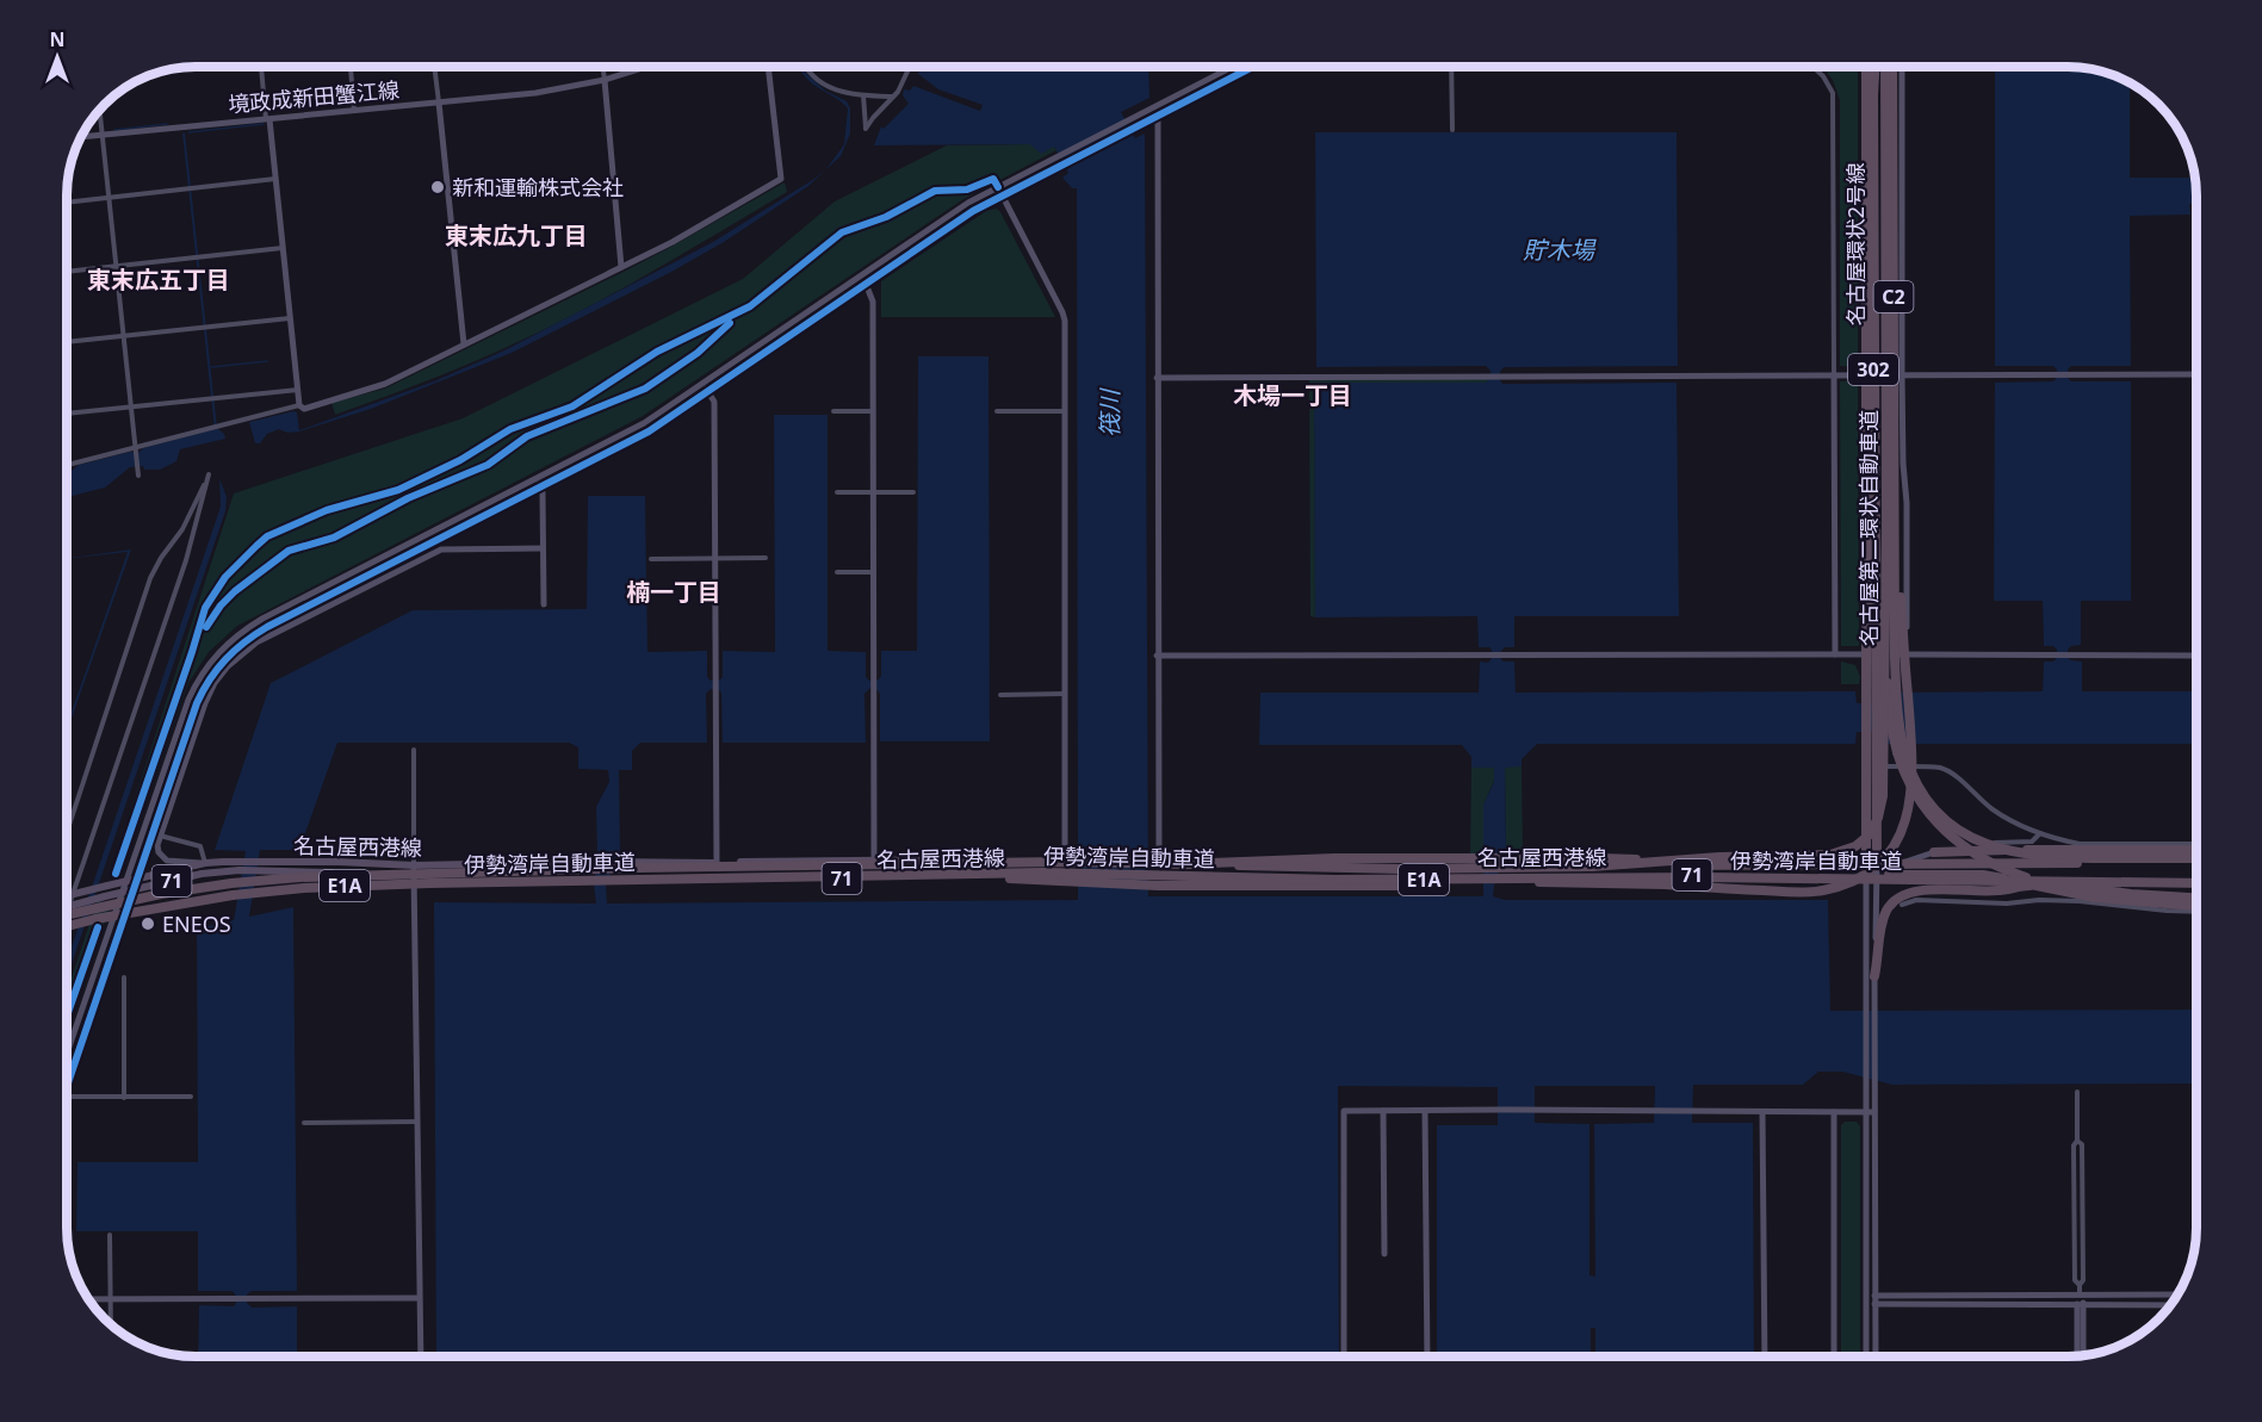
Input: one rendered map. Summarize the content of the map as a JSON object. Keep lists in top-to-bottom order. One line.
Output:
{"streets":{"highway":["名古屋環状2号線","C2","302","名古屋第二環状自動車道","伊勢湾岸自動車道","E1A"],"main road":["名古屋西港線","71"],"street":["境政成新田蟹江線"]},"crossings":[["名古屋環状2号線","名古屋西港線"],["名古屋西港線","伊勢湾岸自動車道"]],"districts":["東末広九丁目","東末広五丁目","木場一丁目","楠一丁目"],"water":["貯木場","筏川"],"places":["新和運輸株式会社","ENEOS"],"north":"top"}
